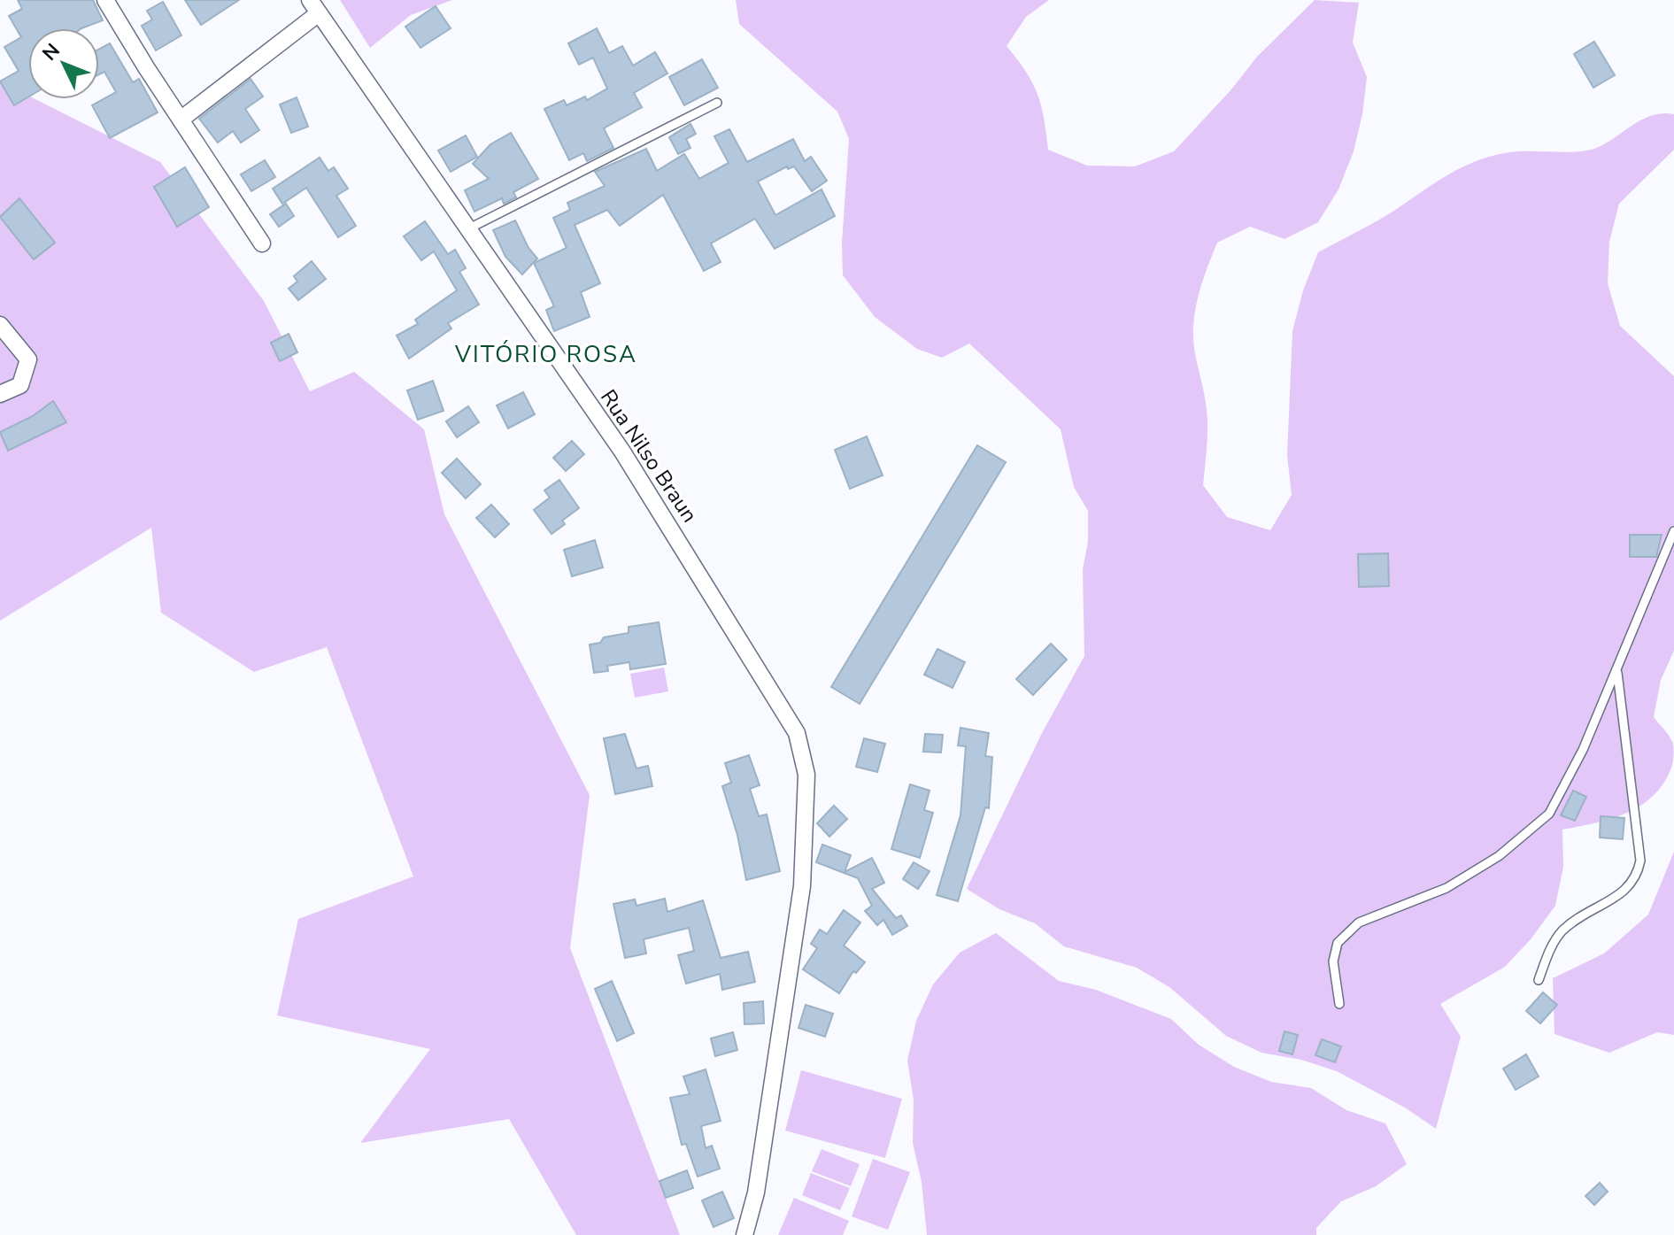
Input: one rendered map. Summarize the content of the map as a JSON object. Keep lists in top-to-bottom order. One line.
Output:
{"streets":{"street":["Rua Nilso Braun"]},"districts":["VITÓRIO ROSA"],"north":"top left"}
